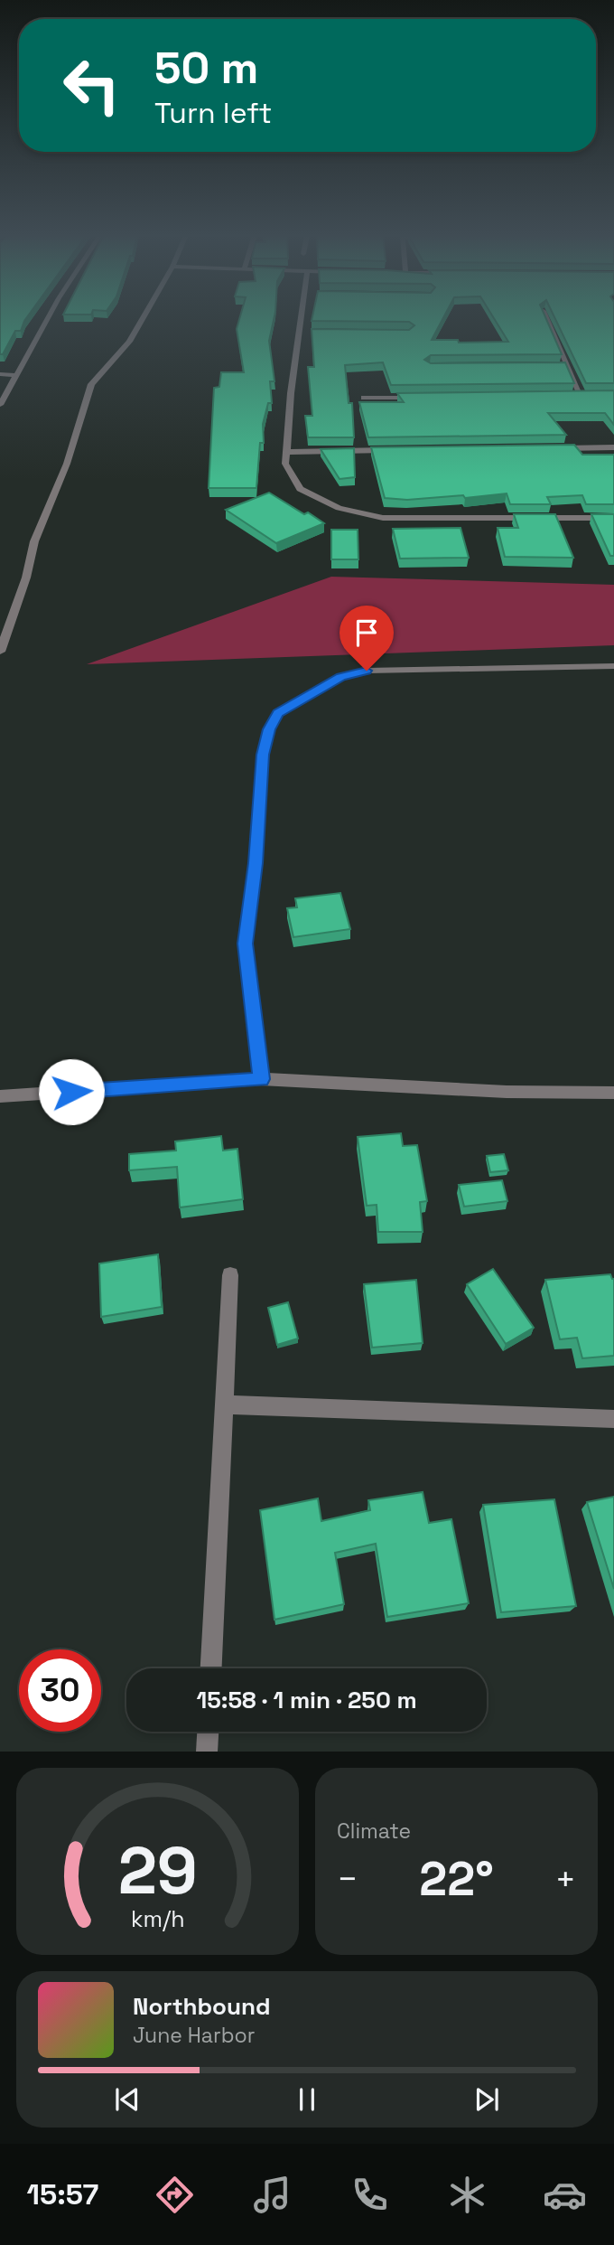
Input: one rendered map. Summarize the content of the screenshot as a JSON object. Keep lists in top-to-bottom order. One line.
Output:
{"page":{"turn":["50 m","Turn left"],"limit":"30","trip":"15:58 · 1 min · 250 m","tile":"Climate","heat":["−","22°","+"],"song":["Northbound","June Harbor"],"tabs":"15:57","gauge":["29","km/h"]}}
